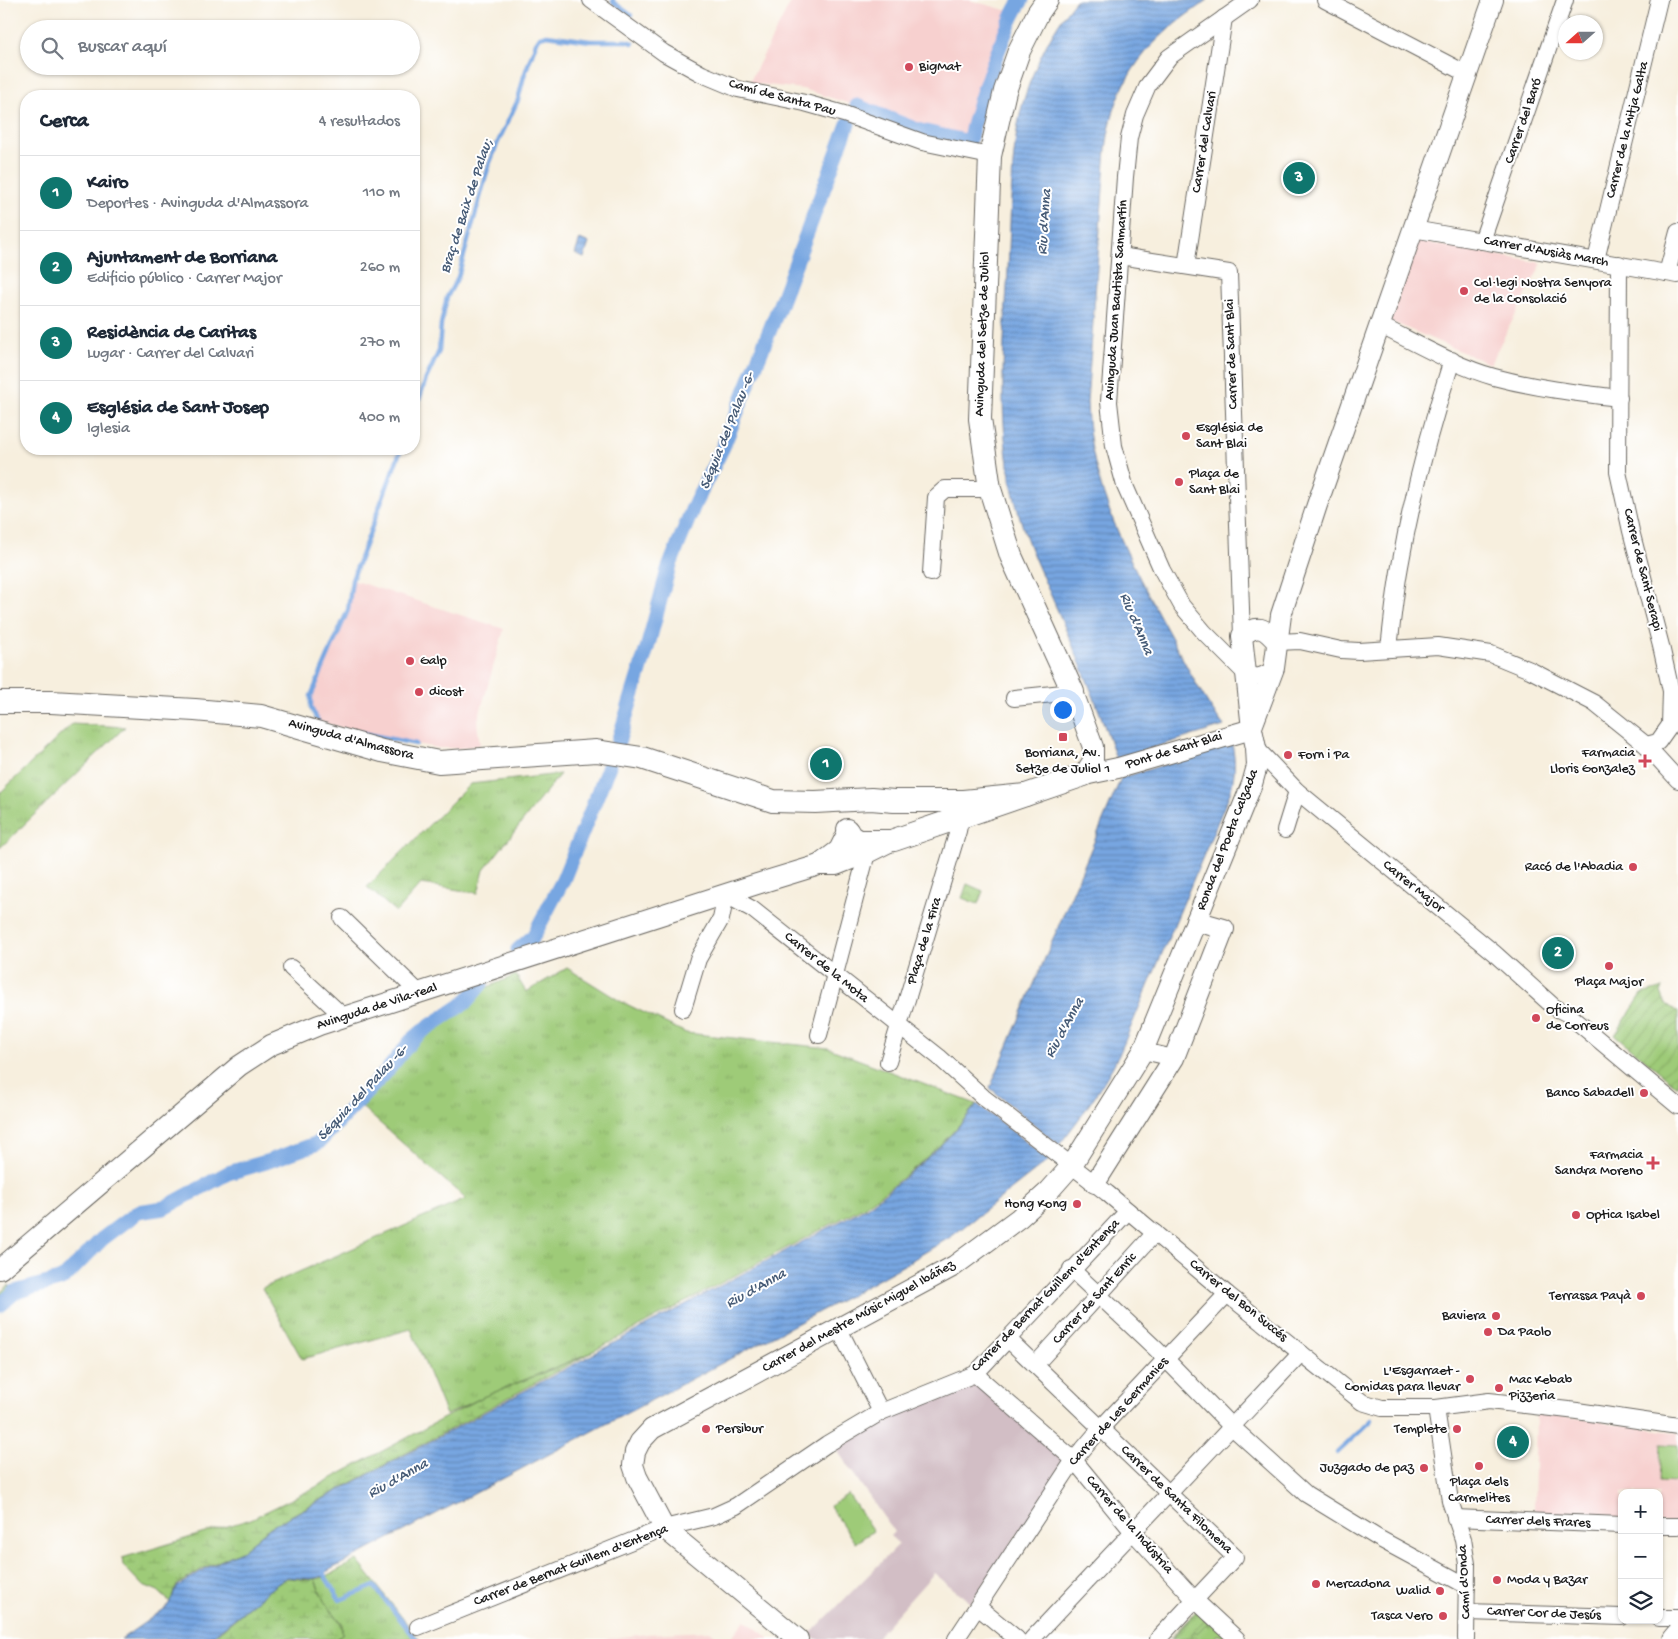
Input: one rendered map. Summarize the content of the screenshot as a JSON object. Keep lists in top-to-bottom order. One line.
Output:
{"streets":{"main road":["Avinguda del Setze de Juliol","Avinguda d'Almassora","Avinguda de Vila-real"],"street":["Camí de Santa Pau","Carrer del Baró","Carrer de la Mitja Galta","Carrer del Calvari","Carrer d'Ausiàs March","Avinguda Juan Bautista Sanmartín","Carrer de Sant Blai","Carrer de Sant Serapi","Pont de Sant Blai","Ronda del Poeta Calzada","Carrer Major","Plaça de la Fira","Carrer de la Mota","Carrer de Bernat Guillem d'Entença","Carrer de Sant Enric","Carrer del Bon Succés","Carrer del Mestre Músic Miguel Ibáñez","Carrer de Les Germanies","Carrer de Santa Filomena","Carrer dels Frares","Carrer de la Indústria","Camí d'Onda","Carrer Cor de Jesús"]},"crossings":[["Camí de Santa Pau","Avinguda del Setze de Juliol"],["Carrer del Baró","Carrer d'Ausiàs March"],["Carrer de la Mitja Galta","Carrer d'Ausiàs March"],["Carrer del Calvari","Avinguda Juan Bautista Sanmartín"],["Carrer del Calvari","Carrer de Sant Blai"],["Carrer d'Ausiàs March","Carrer de Sant Serapi"],["Avinguda Juan Bautista Sanmartín","Carrer de Sant Blai"],["Avinguda Juan Bautista Sanmartín","Ronda del Poeta Calzada"],["Avinguda del Setze de Juliol","Pont de Sant Blai"],["Carrer de Sant Blai","Ronda del Poeta Calzada"],["Avinguda d'Almassora","Plaça de la Fira"],["Avinguda d'Almassora","Avinguda de Vila-real"],["Pont de Sant Blai","Ronda del Poeta Calzada"],["Ronda del Poeta Calzada","Carrer Major"],["Ronda del Poeta Calzada","Carrer del Bon Succés"],["Ronda del Poeta Calzada","Carrer del Mestre Músic Miguel Ibáñez"],["Plaça de la Fira","Carrer de la Mota"],["Plaça de la Fira","Avinguda de Vila-real"],["Plaça de la Fira","Carrer del Bon Succés"],["Carrer de la Mota","Avinguda de Vila-real"],["Carrer de la Mota","Carrer del Bon Succés"],["Carrer de Bernat Guillem d'Entença","Carrer del Bon Succés"],["Carrer de Bernat Guillem d'Entença","Carrer del Mestre Músic Miguel Ibáñez"],["Carrer de Bernat Guillem d'Entença","Carrer de Santa Filomena"],["Carrer de Bernat Guillem d'Entença","Carrer de la Indústria"],["Carrer de Sant Enric","Carrer del Bon Succés"],["Carrer de Sant Enric","Carrer de Santa Filomena"],["Carrer del Bon Succés","Carrer del Mestre Músic Miguel Ibáñez"],["Carrer del Bon Succés","Carrer de Les Germanies"],["Carrer del Bon Succés","Camí d'Onda"],["Carrer de Les Germanies","Carrer de Santa Filomena"],["Carrer de Les Germanies","Carrer de la Indústria"],["Carrer de Santa Filomena","Carrer de la Indústria"],["Carrer dels Frares","Camí d'Onda"],["Camí d'Onda","Carrer Cor de Jesús"]],"water":["Braç de Baix de Palau;","Riu d'Anna","Séquia del Palau -6-"],"places":{"other":["BigMat","Col·legi Nostra Senyora de la Consolació","Església de Sant Blai","Plaça de Sant Blai","Galp","dicost","Forn i Pa","Racó de l'Abadia","Plaça Major","Oficina de Correus","Banco Sabadell","Hong Kong","Optica Isabel","Terrassa Payà","Baviera","Da Paolo","L'Esgarraet - Comidas para llevar","Mac Kebab Pizzeria","Persibur","Templete","Plaça dels Carmelites","Juzgado de paz","Moda y Bazar","Mercadona","Walid","Tasca Vero"],"transit":["Borriana, Av. Setze de Juliol 1"],"health":["Farmacia Lloris Gonzalez","Farmacia Sandra Moreno"]},"north":"left","page":{"search":"Buscar aquí","heading":["Cerca","4 resultados"],"list":[{"mark":"1","name":"Kairo","note":"Deportes · Avinguda d'Almassora","value":"110 m"},{"mark":"2","name":"Ajuntament de Borriana","note":"Edificio público · Carrer Major","value":"260 m"},{"mark":"3","name":"Residència de Caritas","note":"Lugar · Carrer del Calvari","value":"270 m"},{"mark":"4","name":"Església de Sant Josep","note":"Iglesia","value":"400 m"}],"pins":["3","1","2","4"],"map_buttons":["+","−"]}}
